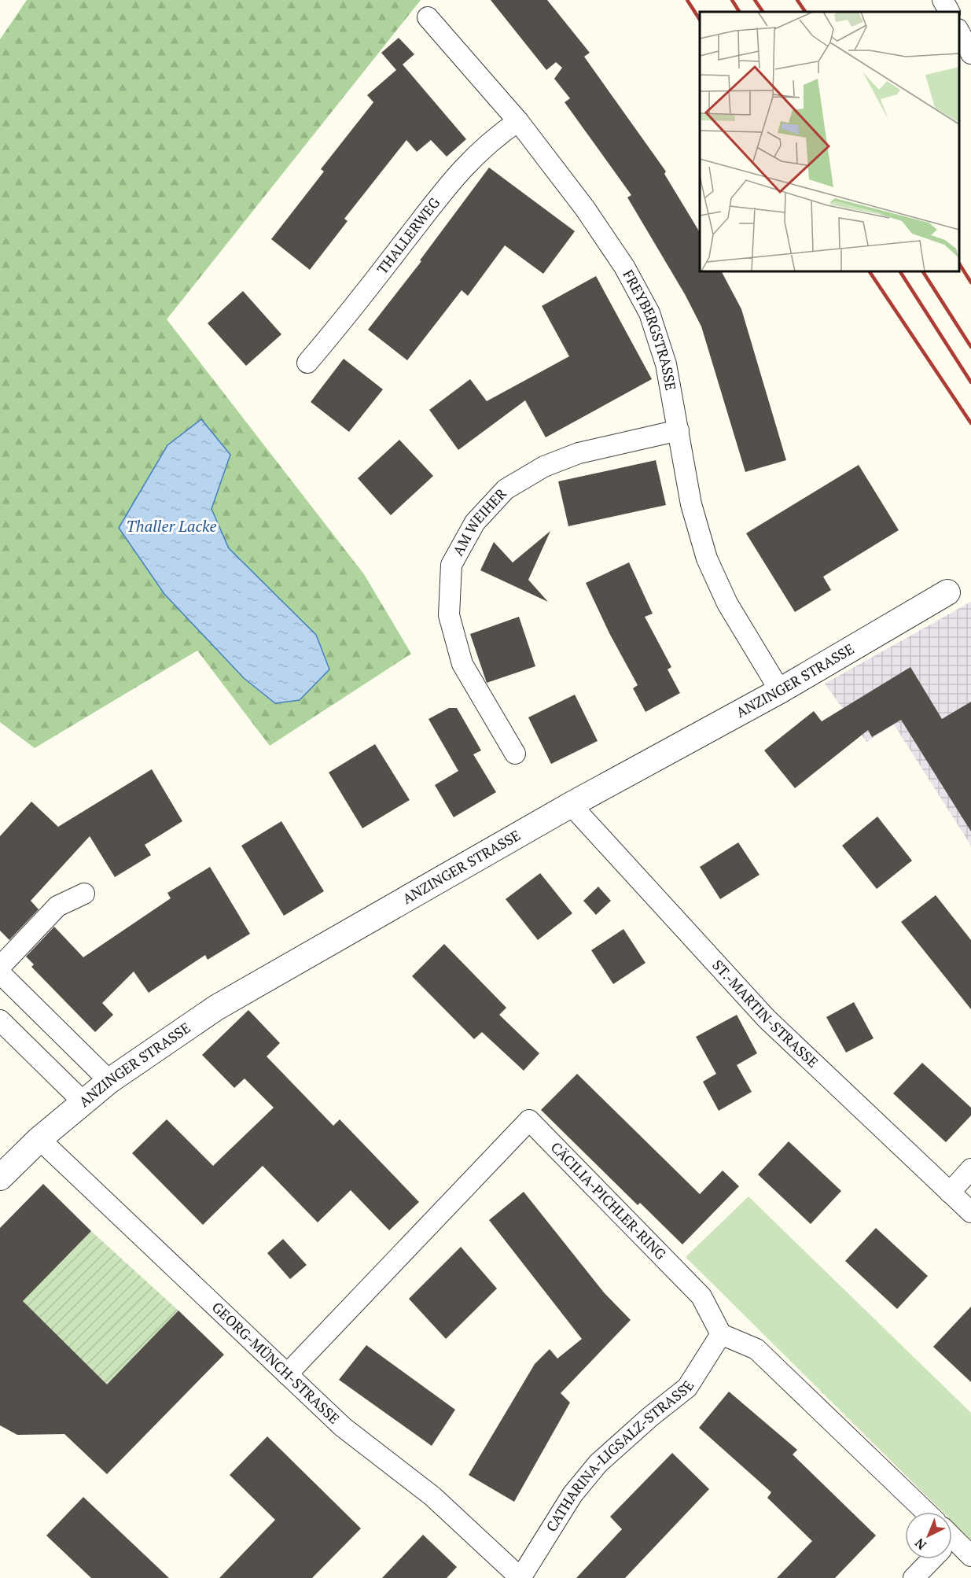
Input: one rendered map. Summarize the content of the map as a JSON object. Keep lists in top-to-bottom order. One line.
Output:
{"streets":{"street":["THALLERWEG","FREYBERGSTRASSE","AM WEIHER","ANZINGER STRASSE","ST.-MARTIN-STRASSE","CÄCILIA-PICHLER-RING","GEORG-MÜNCH-STRASSE","CATHARINA-LIGSALZ-STRASSE"]},"crossings":[["THALLERWEG","FREYBERGSTRASSE"],["FREYBERGSTRASSE","AM WEIHER"],["FREYBERGSTRASSE","ANZINGER STRASSE"],["ANZINGER STRASSE","ST.-MARTIN-STRASSE"],["ANZINGER STRASSE","GEORG-MÜNCH-STRASSE"],["CÄCILIA-PICHLER-RING","GEORG-MÜNCH-STRASSE"],["CÄCILIA-PICHLER-RING","CATHARINA-LIGSALZ-STRASSE"],["GEORG-MÜNCH-STRASSE","CATHARINA-LIGSALZ-STRASSE"]],"water":["Thaller Lacke"],"north":"bottom left"}
